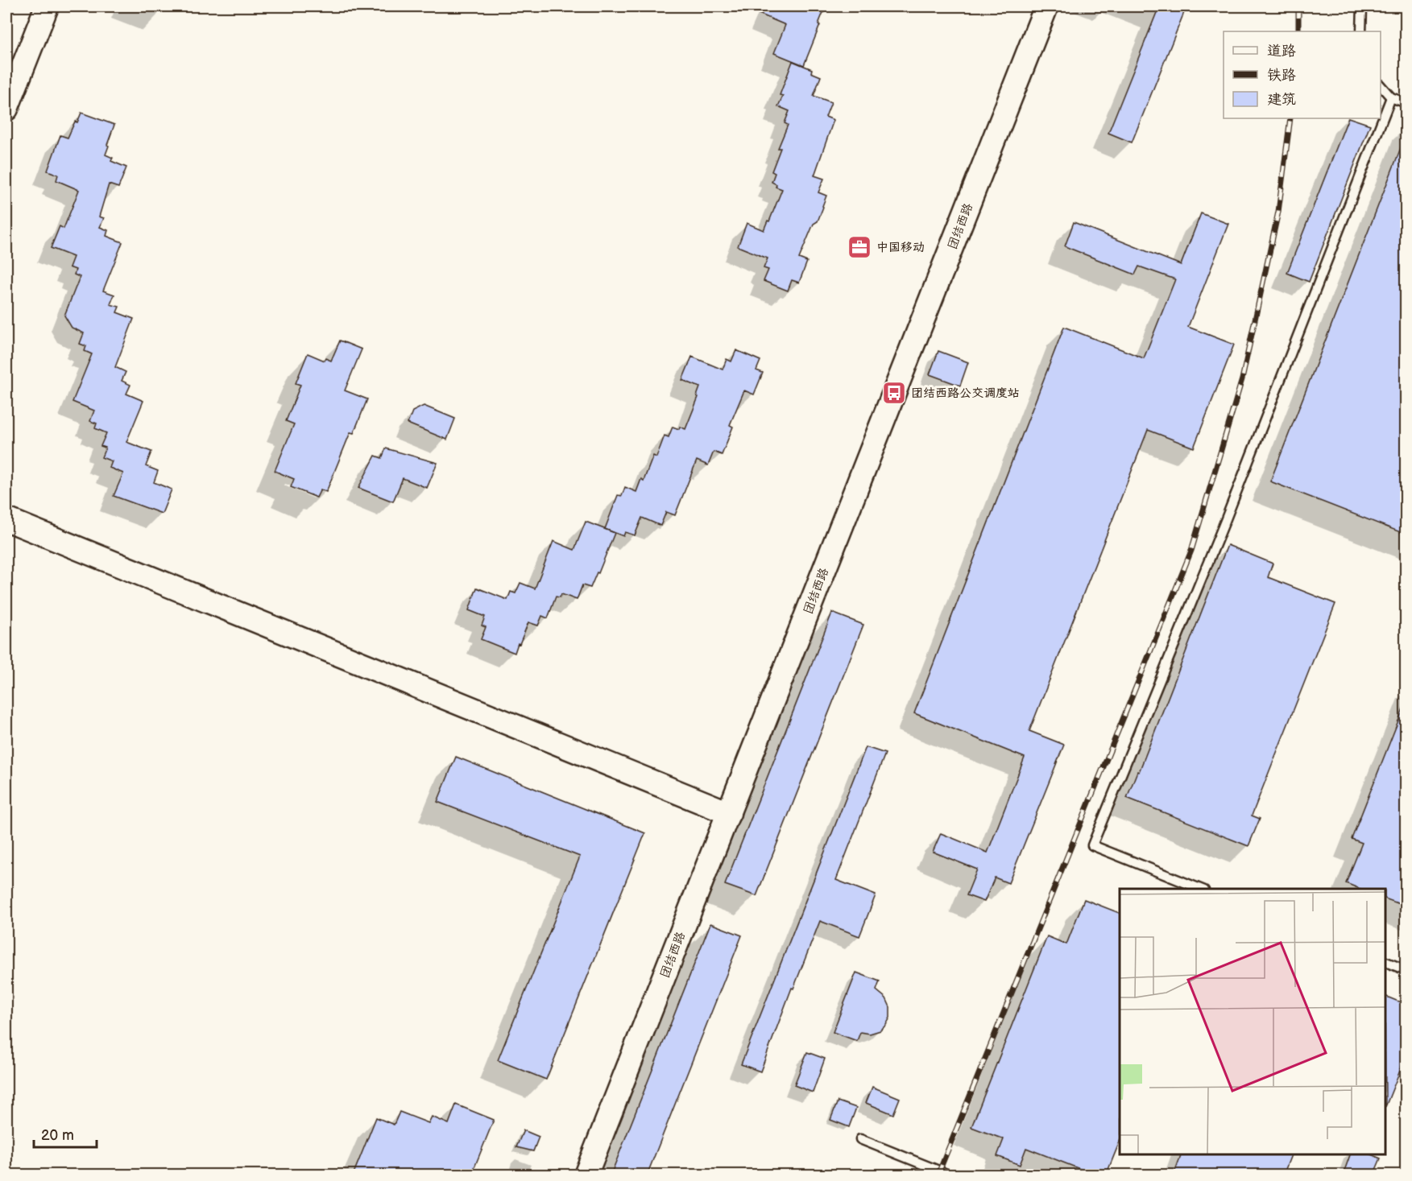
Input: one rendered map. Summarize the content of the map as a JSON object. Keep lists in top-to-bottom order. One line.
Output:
{"streets":{"street":["团结西路"]},"places":{"office":["中国移动"],"bus stop":["团结西路公交调度站"]},"legend":["道路","铁路","建筑"],"scale_bar":"20 m"}
